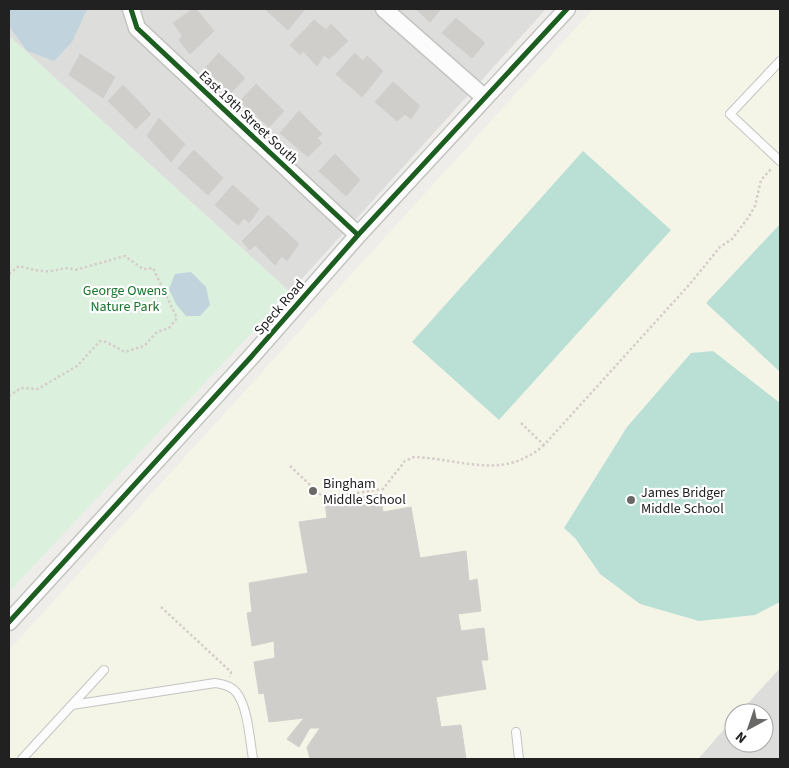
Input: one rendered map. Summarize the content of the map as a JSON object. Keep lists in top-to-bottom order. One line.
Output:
{"streets":{"street":["East 19th Street South","Speck Road"]},"crossings":[["East 19th Street South","Speck Road"]],"parks":["George Owens Nature Park"],"places":["Bingham Middle School","James Bridger Middle School"],"north":"bottom left"}
